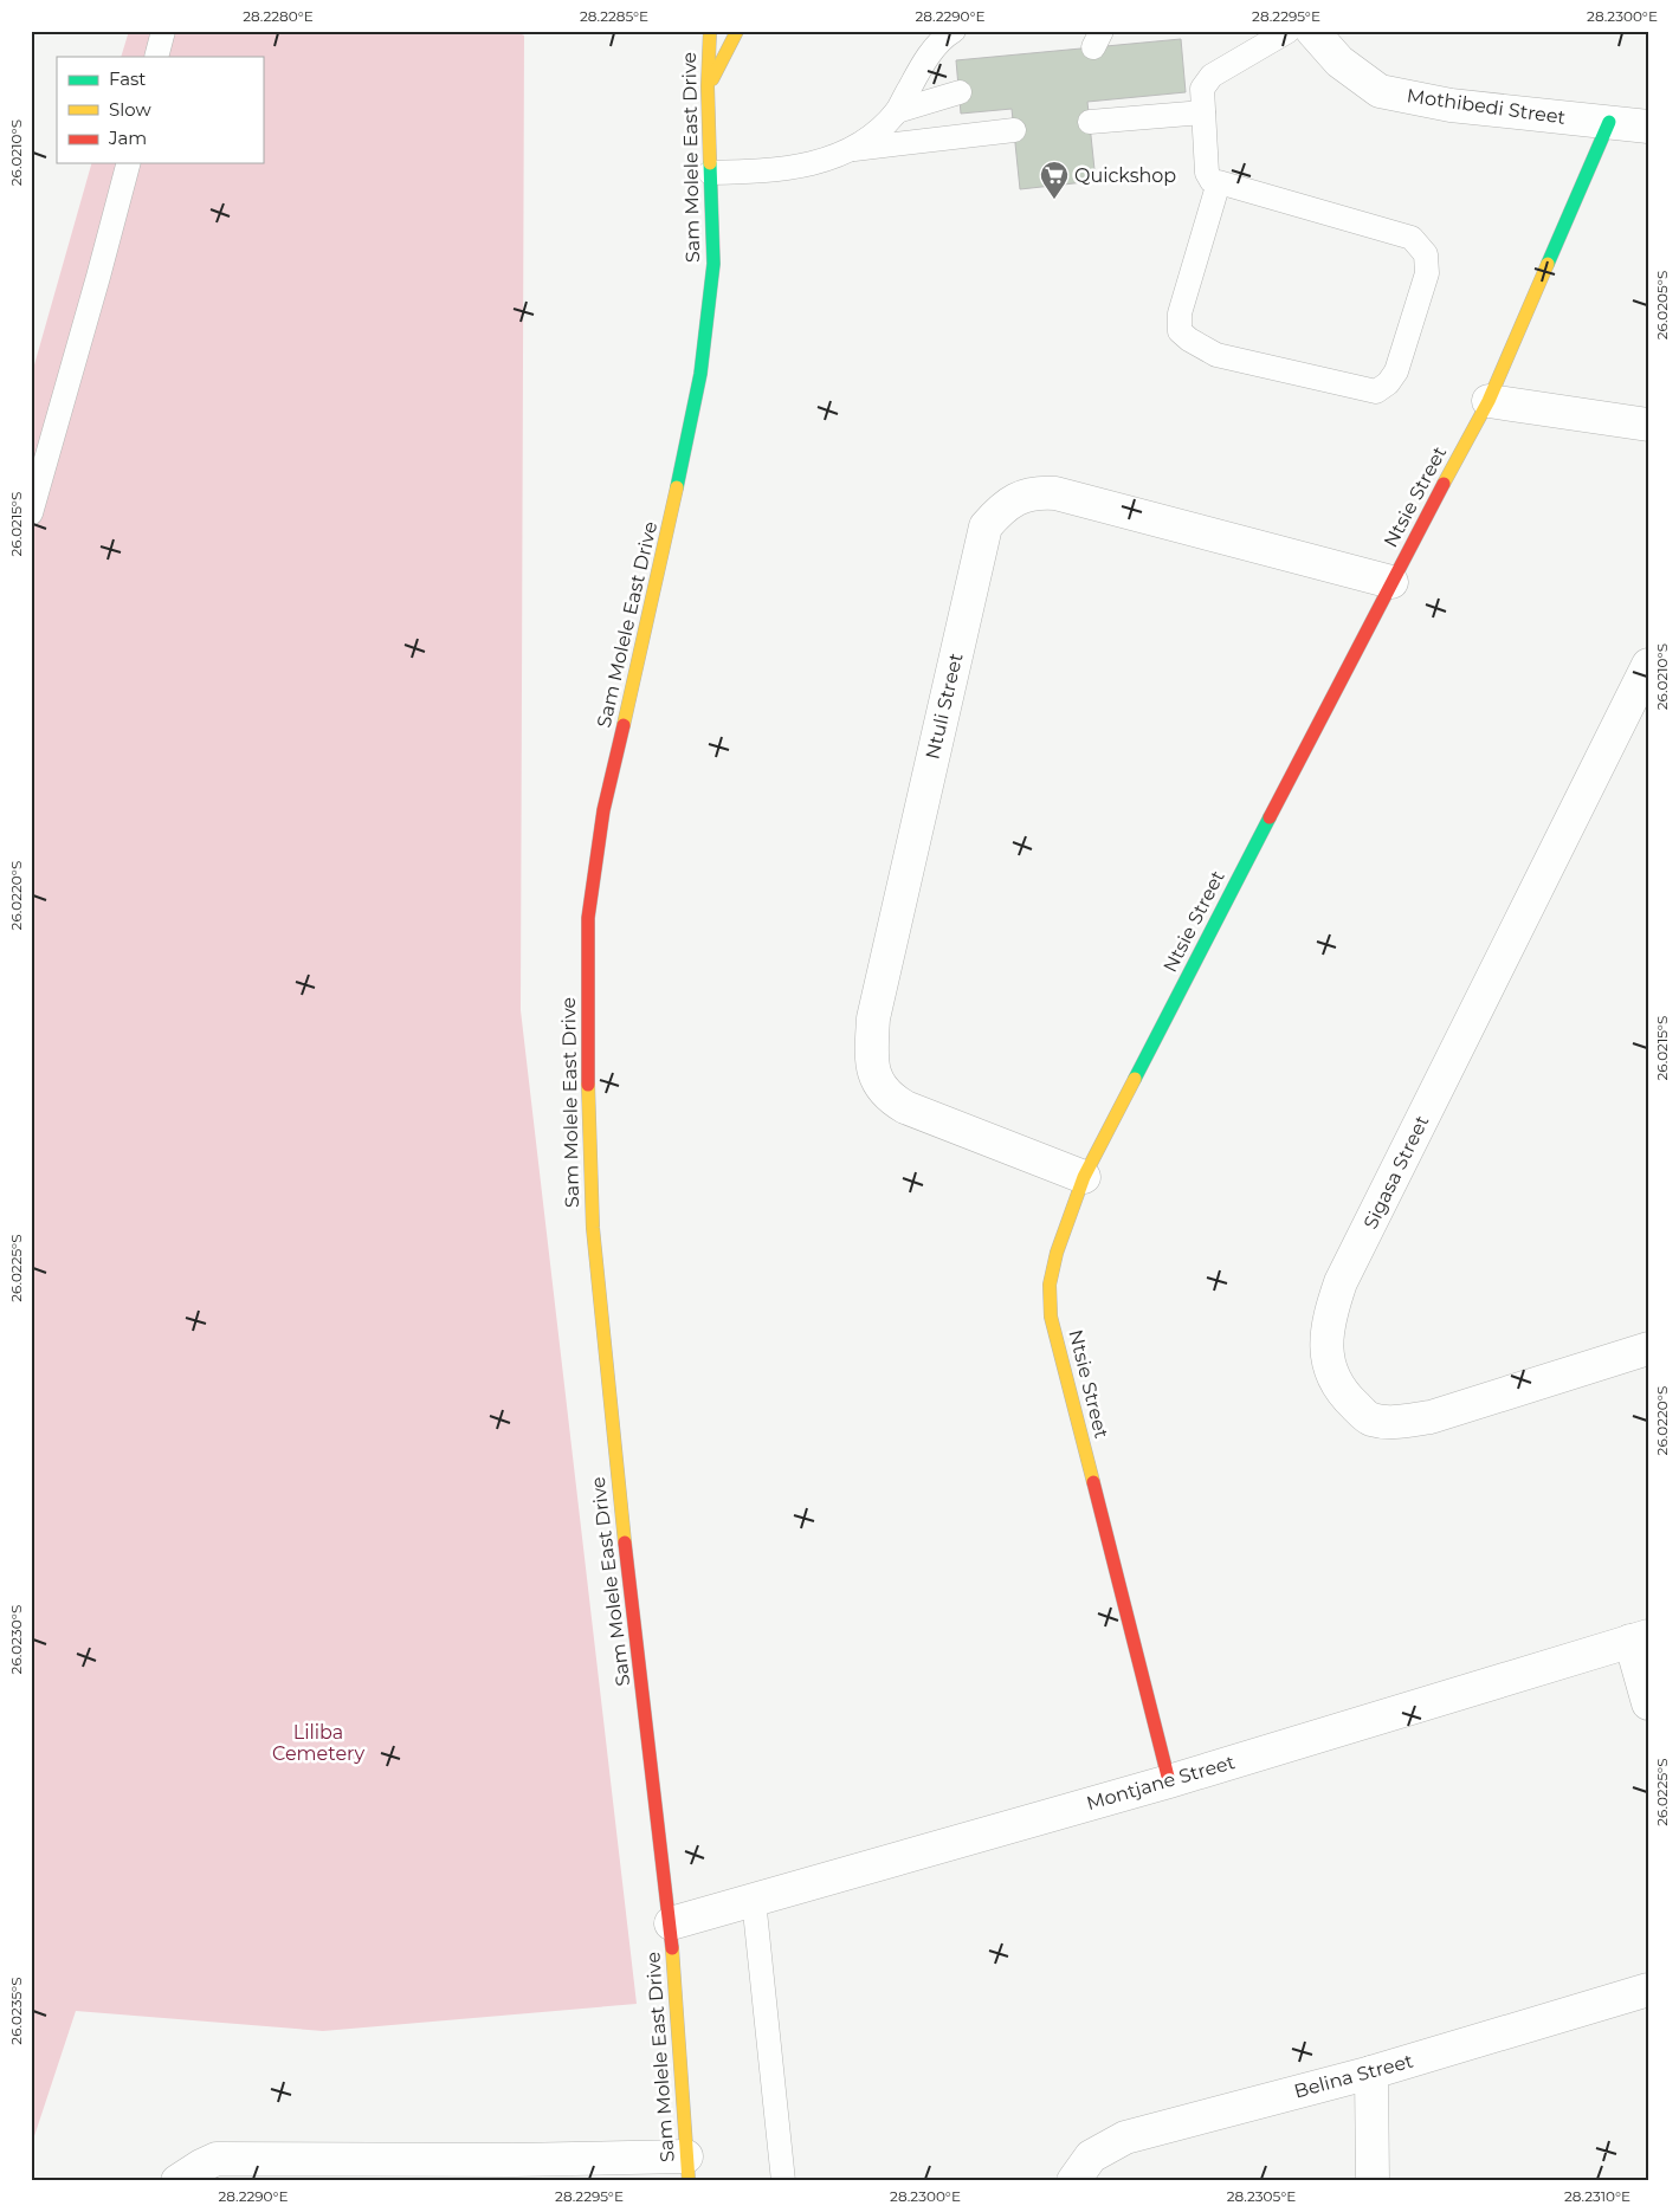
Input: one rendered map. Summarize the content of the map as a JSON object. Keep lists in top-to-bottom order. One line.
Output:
{"streets":{"street":["Mothibedi Street","Sam Molele East Drive","Ntsie Street","Ntuli Street","Sigasa Street","Montjane Street","Belina Street"]},"crossings":[["Mothibedi Street","Ntsie Street"],["Sam Molele East Drive","Montjane Street"],["Ntsie Street","Ntuli Street"],["Ntsie Street","Montjane Street"]],"parks":["Liliba Cemetery"],"places":{"supermarket":["Quickshop"]},"legend":["Fast","Slow","Jam"],"coordinates":["28.2280°E","28.2285°E","28.2290°E","28.2295°E","28.2300°E","26.0210°S","26.0205°S","26.0215°S","26.0220°S","26.0225°S","26.0230°S","26.0235°S","28.2305°E","28.2310°E"]}
